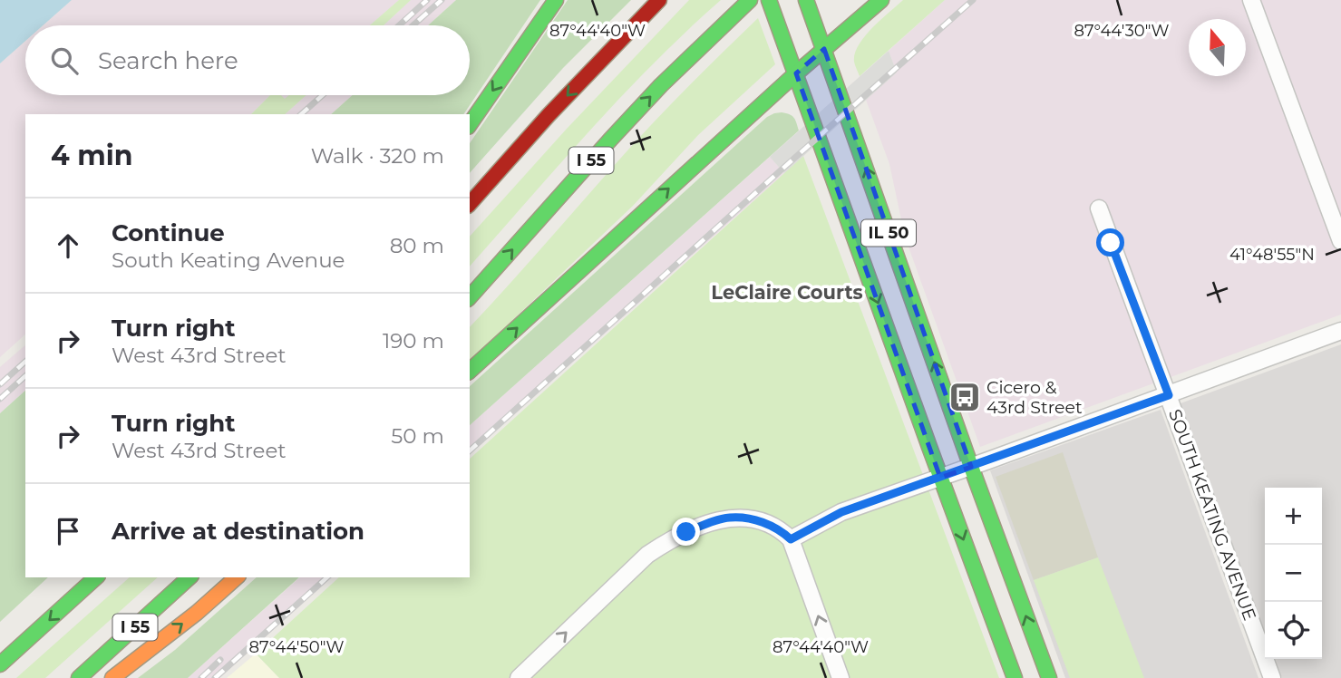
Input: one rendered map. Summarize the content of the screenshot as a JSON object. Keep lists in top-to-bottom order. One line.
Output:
{"streets":{"main road":["I 55","IL 50"],"street":["SOUTH KEATING AVENUE"]},"districts":["LeClaire Courts"],"places":{"bus stop":["Cicero & 43rd Street"]},"north":"top","page":{"search":"Search here","heading":["4 min","Walk · 320 m"],"list":[["Continue","South Keating Avenue","80 m"],["Turn right","West 43rd Street","190 m"],["Turn right","West 43rd Street","50 m"],"Arrive at destination"],"map_buttons":["+","−"]},"coordinates":["87°44'40\"W","87°44'30\"W","41°48'55\"N","87°44'50\"W"]}
